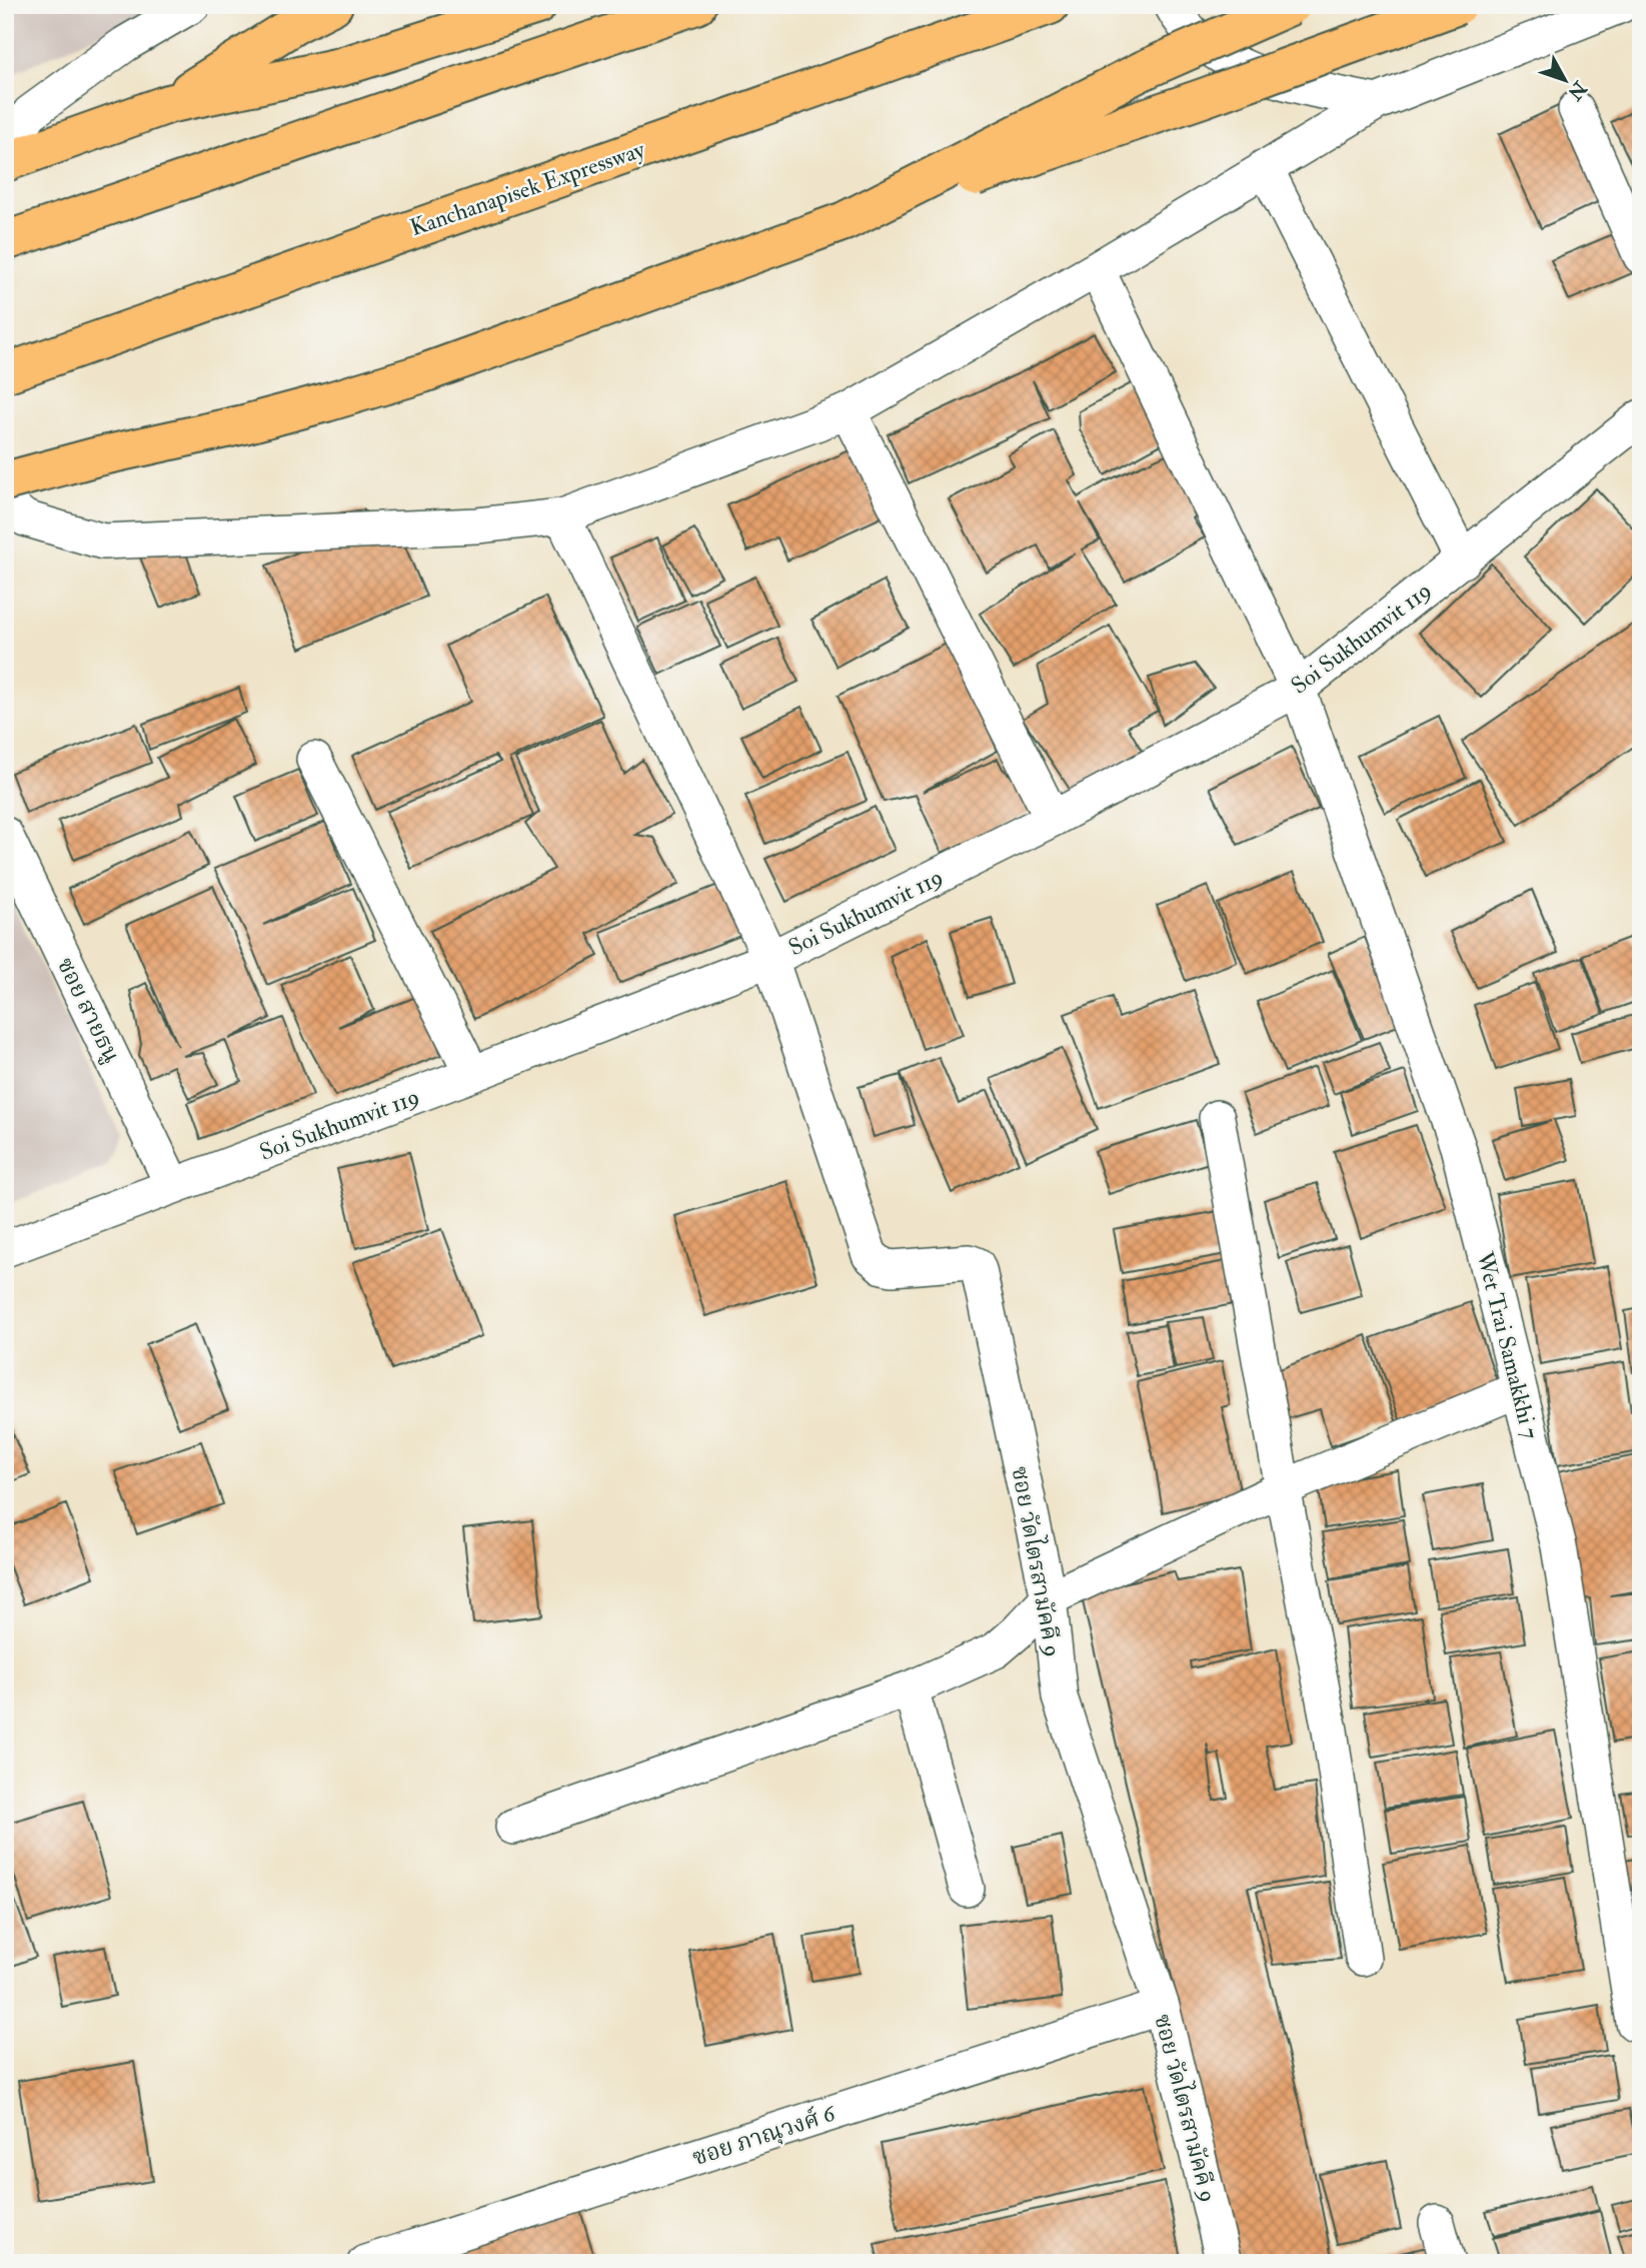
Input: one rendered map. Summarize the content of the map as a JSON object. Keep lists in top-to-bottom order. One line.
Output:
{"streets":{"highway":["Kanchanapisek Expressway"],"street":["Soi Sukhumvit 119","ซอย สายธนู","Wet Trai Samakkhi 7","ซอย วัดไตรสามัคคี 9","ซอย ภาณุวงศ์ 6"]},"crossings":[["Soi Sukhumvit 119","ซอย สายธนู"],["Soi Sukhumvit 119","Wet Trai Samakkhi 7"],["Soi Sukhumvit 119","ซอย วัดไตรสามัคคี 9"],["ซอย วัดไตรสามัคคี 9","ซอย ภาณุวงศ์ 6"]],"north":"bottom right"}
